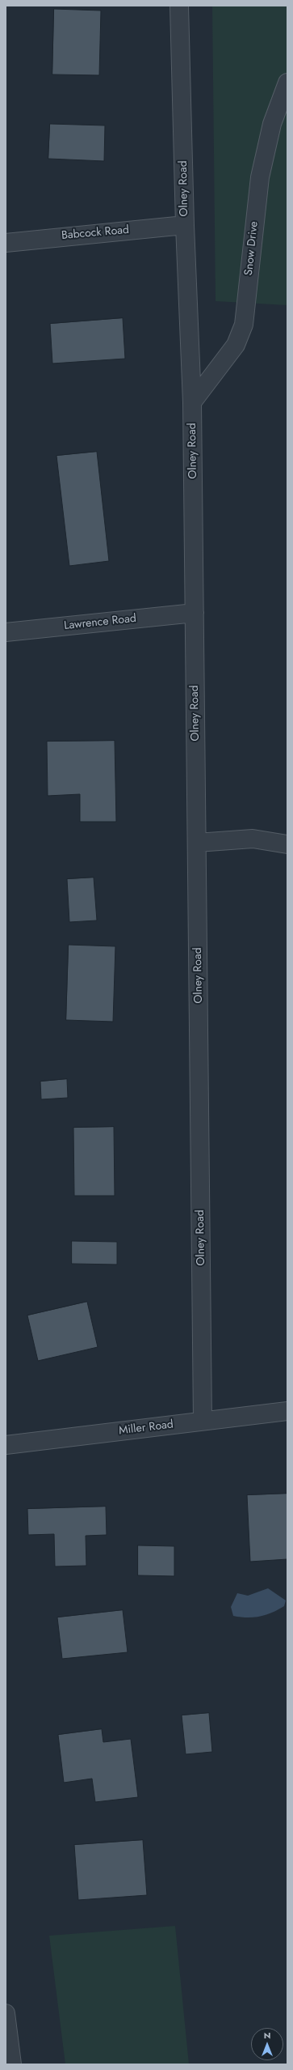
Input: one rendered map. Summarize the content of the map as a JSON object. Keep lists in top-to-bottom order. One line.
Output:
{"streets":{"street":["Olney Road","Babcock Road","Snow Drive","Lawrence Road","Miller Road"]},"crossings":[["Olney Road","Babcock Road"],["Olney Road","Snow Drive"],["Olney Road","Lawrence Road"],["Olney Road","Miller Road"]],"north":"top"}
